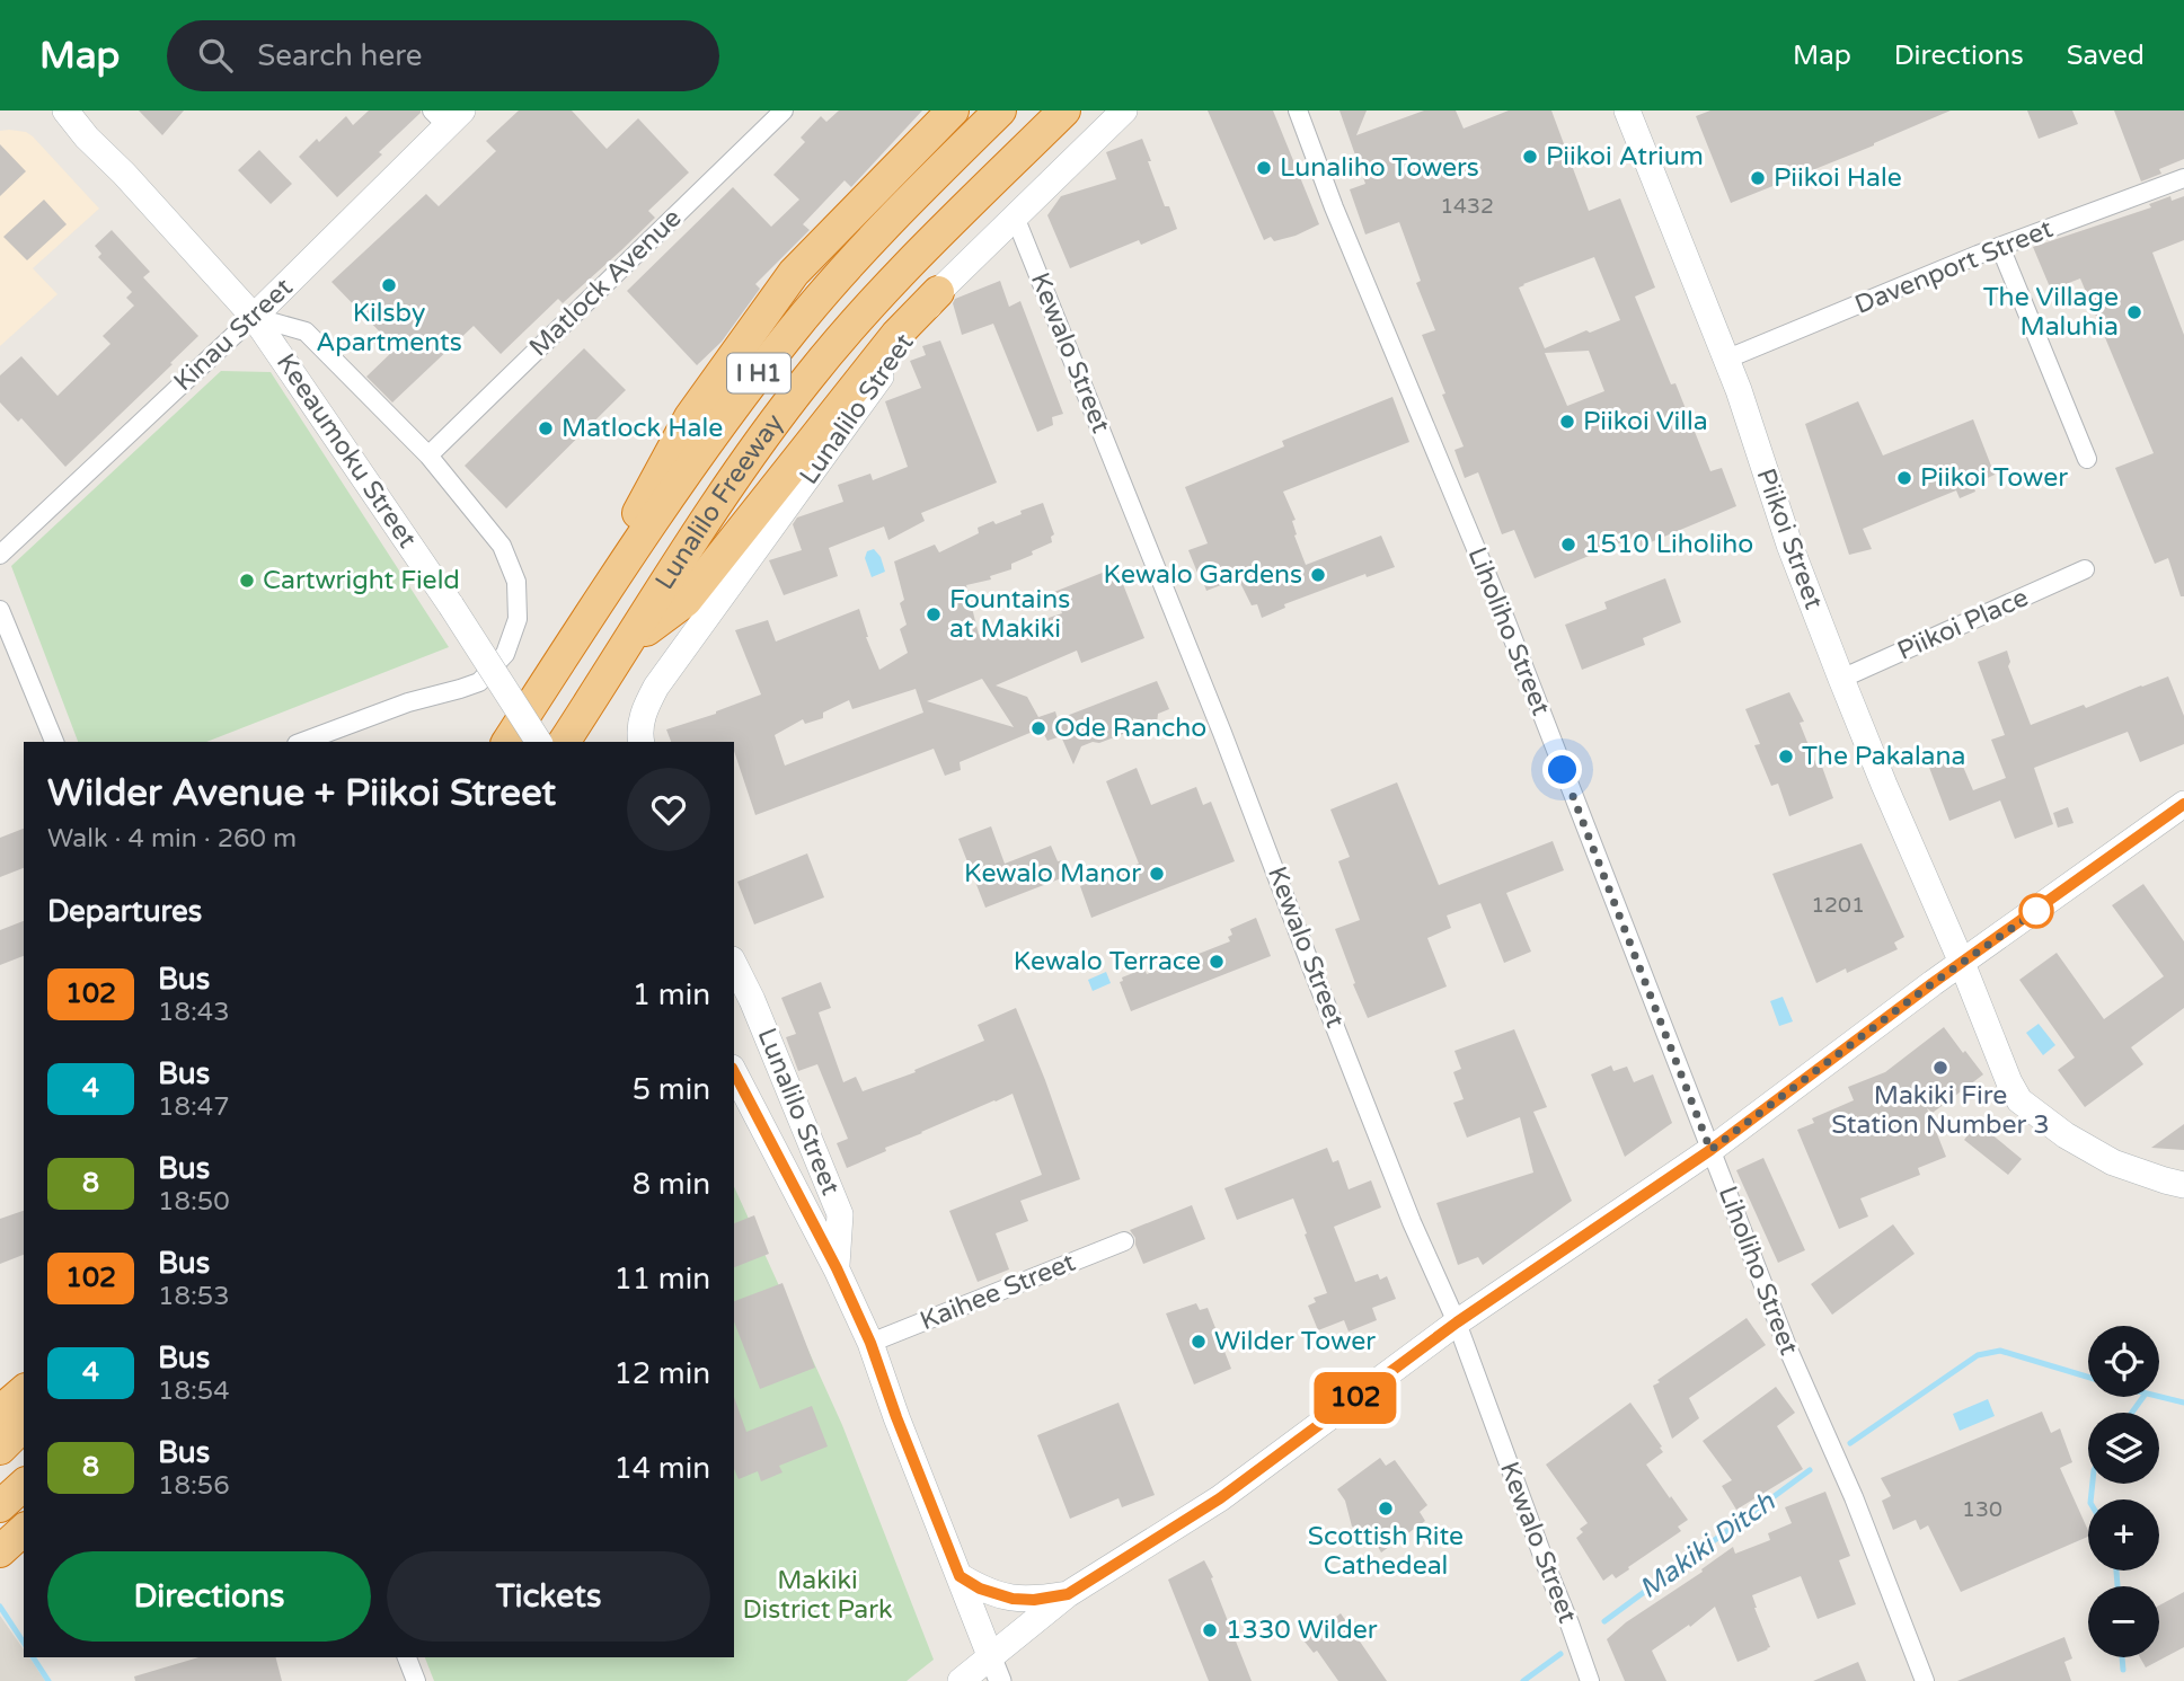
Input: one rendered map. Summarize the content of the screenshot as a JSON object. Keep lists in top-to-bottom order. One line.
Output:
{"streets":{"highway":["I H1","Lunalilo Freeway"],"main road":["Kinau Street","Lunalilo Street","Keeaumoku Street","Piikoi Street"],"street":["Davenport Street","Matlock Avenue","Kewalo Street","Piikoi Place","Liholiho Street","Kaihee Street"]},"crossings":[["Davenport Street","Piikoi Street"],["Matlock Avenue","Keeaumoku Street"],["Kinau Street","Keeaumoku Street"],["Kewalo Street","Lunalilo Street"],["Piikoi Street","Piikoi Place"]],"water":["Makiki Ditch"],"parks":["Makiki District Park"],"places":["Piikoi Atrium","Lunaliho Towers","Piikoi Hale","Kilsby Apartments","The Village Maluhia","Piikoi Villa","Matlock Hale","Piikoi Tower","1510 Liholiho","Kewalo Gardens","Cartwright Field","Fountains at Makiki","Ode Rancho","The Pakalana","Kewalo Manor","Kewalo Terrace","Makiki Fire Station Number 3","Wilder Tower","Scottish Rite Cathedeal","1330 Wilder"],"lines":["bus line 102"],"house_numbers":["1432","1201","130"],"page":{"header":"Map","search":"Search here","nav":["Map","Directions","Saved"],"on_map":"102","heading":[["Wilder Avenue + Piikoi Street","Walk · 4 min · 260 m"],"Departures"],"list":[{"mark":"102","name":"Bus","note":"18:43","value":"1 min"},{"mark":"4","name":"Bus","note":"18:47","value":"5 min"},{"mark":"8","name":"Bus","note":"18:50","value":"8 min"},{"mark":"102","name":"Bus","note":"18:53","value":"11 min"},{"mark":"4","name":"Bus","note":"18:54","value":"12 min"},{"mark":"8","name":"Bus","note":"18:56","value":"14 min"}],"map_buttons":["+","−"],"buttons":["Directions","Tickets"]}}
